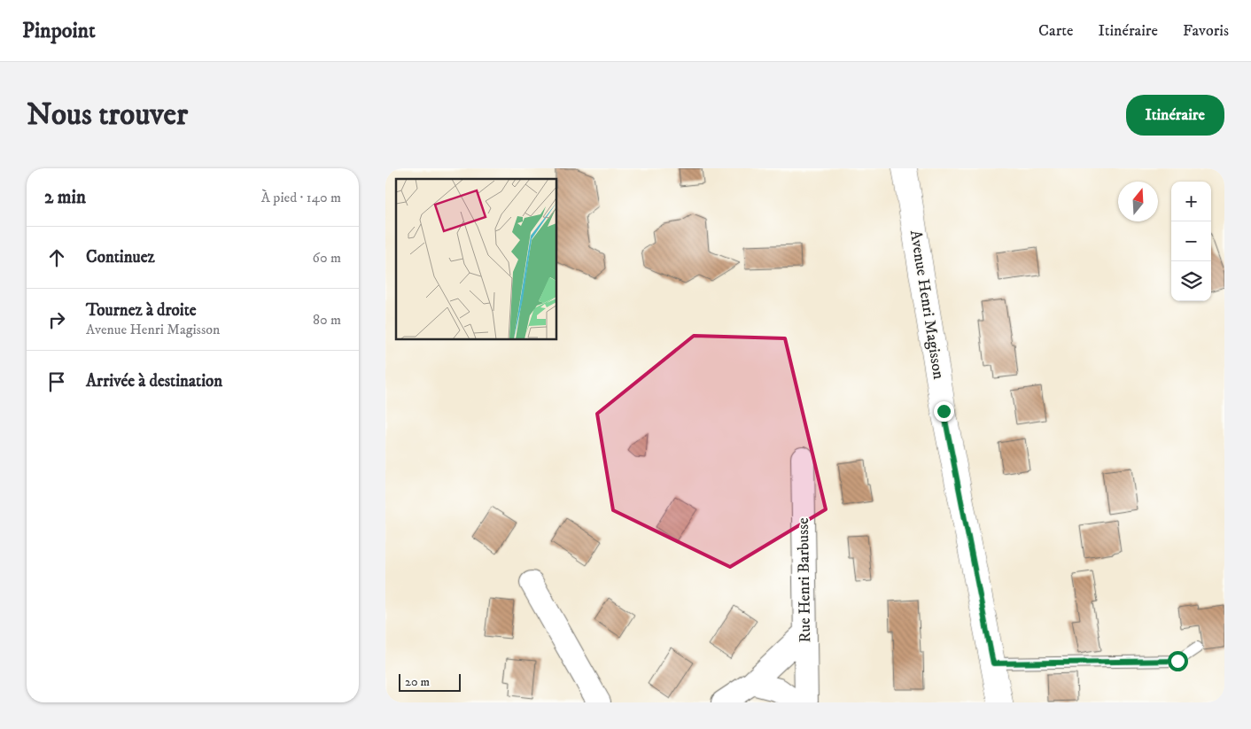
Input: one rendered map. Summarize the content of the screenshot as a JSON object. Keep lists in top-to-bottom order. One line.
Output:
{"streets":{"main road":["Avenue Henri Magisson"],"street":["Rue Henri Barbusse"]},"scale_bar":"20 m","north":"top","page":{"header":"Pinpoint","nav":["Carte","Itinéraire","Favoris"],"buttons":"Itinéraire","title":"Nous trouver","heading":["2 min","À pied · 140 m"],"map_buttons":["+","−"],"list":[["Continuez","60 m"],["Tournez à droite","Avenue Henri Magisson","80 m"],"Arrivée à destination"],"scale":"20 m"}}
